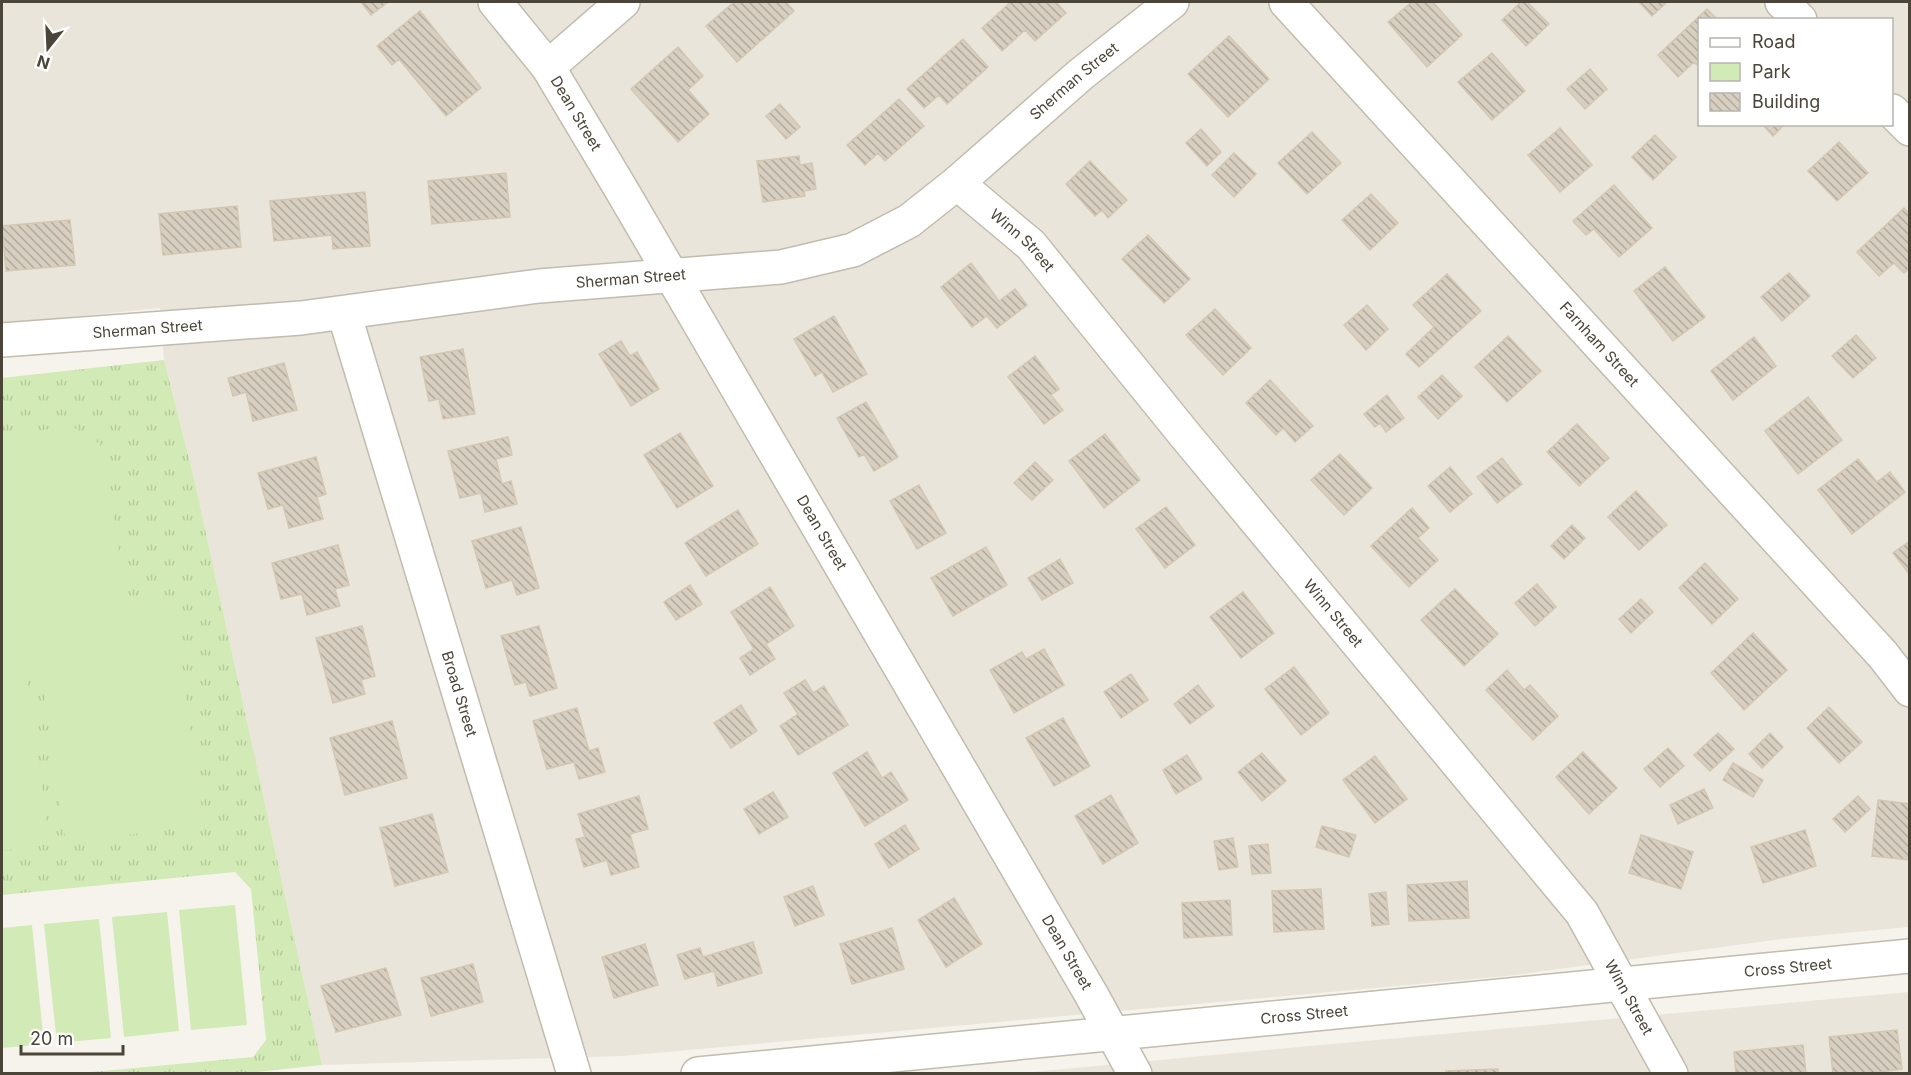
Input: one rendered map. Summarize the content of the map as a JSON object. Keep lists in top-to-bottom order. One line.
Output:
{"streets":{"street":["Sherman Street","Dean Street","Winn Street","Farnham Street","Broad Street","Cross Street"]},"crossings":[["Sherman Street","Dean Street"],["Sherman Street","Winn Street"],["Sherman Street","Broad Street"],["Dean Street","Cross Street"],["Winn Street","Cross Street"]],"legend":["Road","Park","Building"],"scale_bar":"20 m","north":"bottom"}
